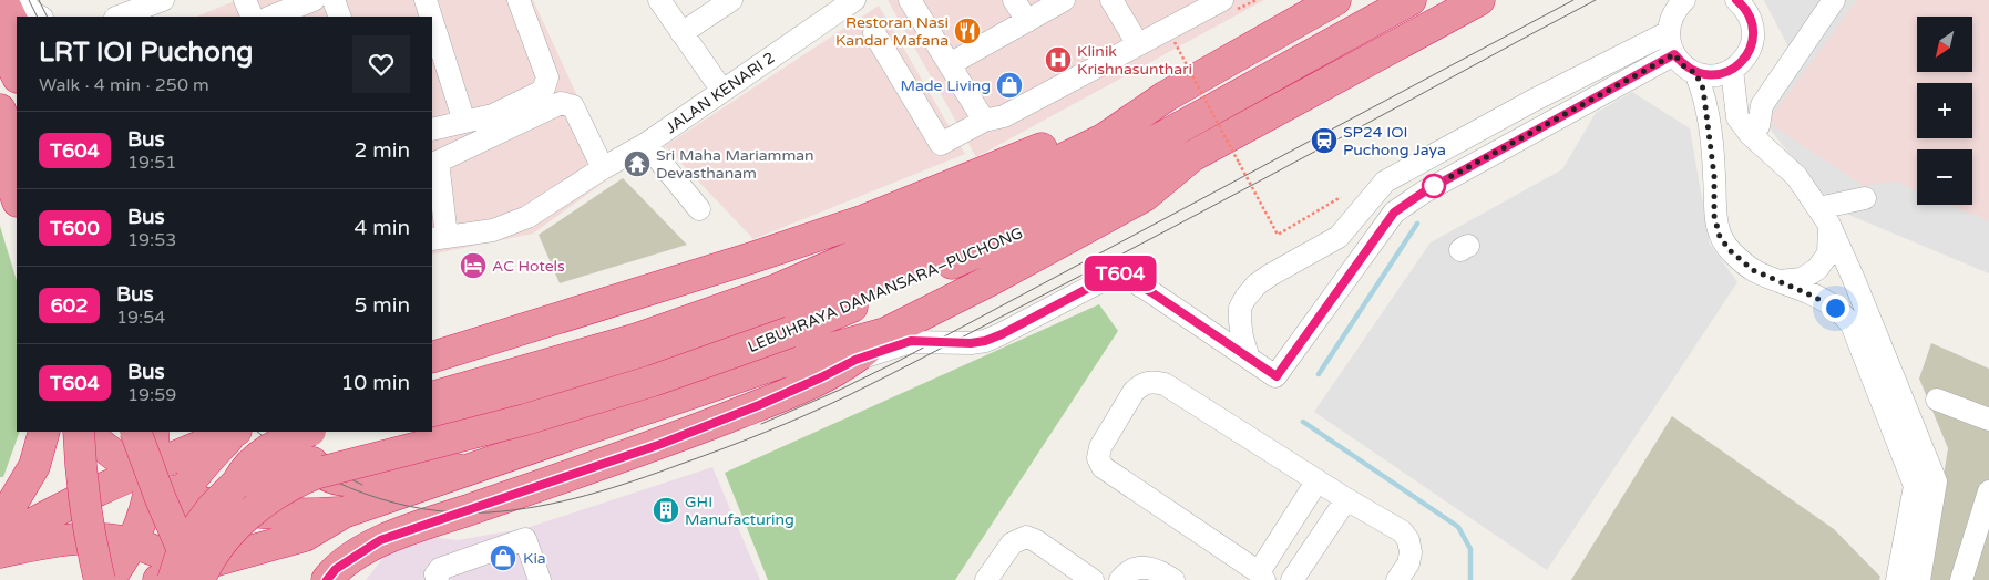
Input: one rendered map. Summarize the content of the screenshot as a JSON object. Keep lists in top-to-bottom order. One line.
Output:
{"streets":{"highway":["LEBUHRAYA DAMANSARA–PUCHONG"],"street":["JALAN KENARI 2"]},"places":{"restaurant":["Restoran Nasi Kandar Mafana"],"hospital":["Klinik Krishnasunthari"],"shop":["Made Living","Kia"],"station":["SP24 IOI Puchong Jaya"],"temple":["Sri Maha Mariamman Devasthanam"],"hotel":["AC Hotels"],"building":["GHI Manufacturing"]},"lines":["bus line T604"],"north":"bottom left","page":{"on_map":"T604","map_buttons":["+","−"],"heading":["LRT IOI Puchong","Walk · 4 min · 250 m"],"list":[{"mark":"T604","name":"Bus","note":"19:51","value":"2 min"},{"mark":"T600","name":"Bus","note":"19:53","value":"4 min"},{"mark":"602","name":"Bus","note":"19:54","value":"5 min"},{"mark":"T604","name":"Bus","note":"19:59","value":"10 min"}]}}
